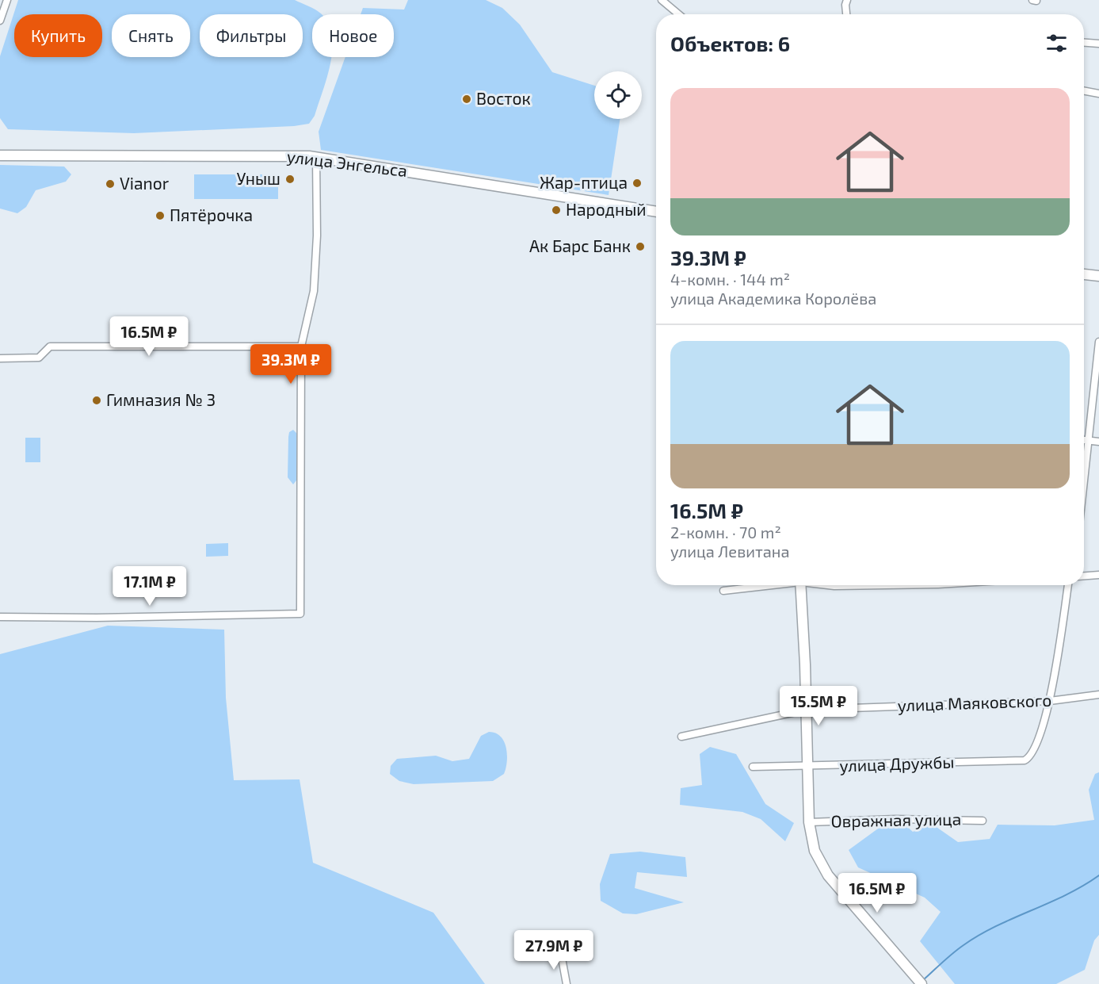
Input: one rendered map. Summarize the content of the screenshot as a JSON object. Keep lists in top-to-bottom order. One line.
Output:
{"streets":{"main road":["улица Энгельса"],"street":["улица Маяковского","улица Дружбы","Овражная улица"]},"crossings":[["улица Маяковского","улица Дружбы"]],"places":["Восток","Уныш","Жар-птица","Vianor","Народный","Пятёрочка","Ак Барс Банк","Гимназия № 3"],"page":{"chip":["Купить","Снять","Фильтры","Новое"],"heading":"Объектов: 6","list":[{"name":"39.3M ₽","note":"4-комн. · 144 m² · улица Академика Королёва"},{"name":"16.5M ₽","note":"2-комн. · 70 m² · улица Левитана"}],"price":["16.5M ₽","39.3M ₽","17.1M ₽","15.5M ₽","16.5M ₽","27.9M ₽"]}}
